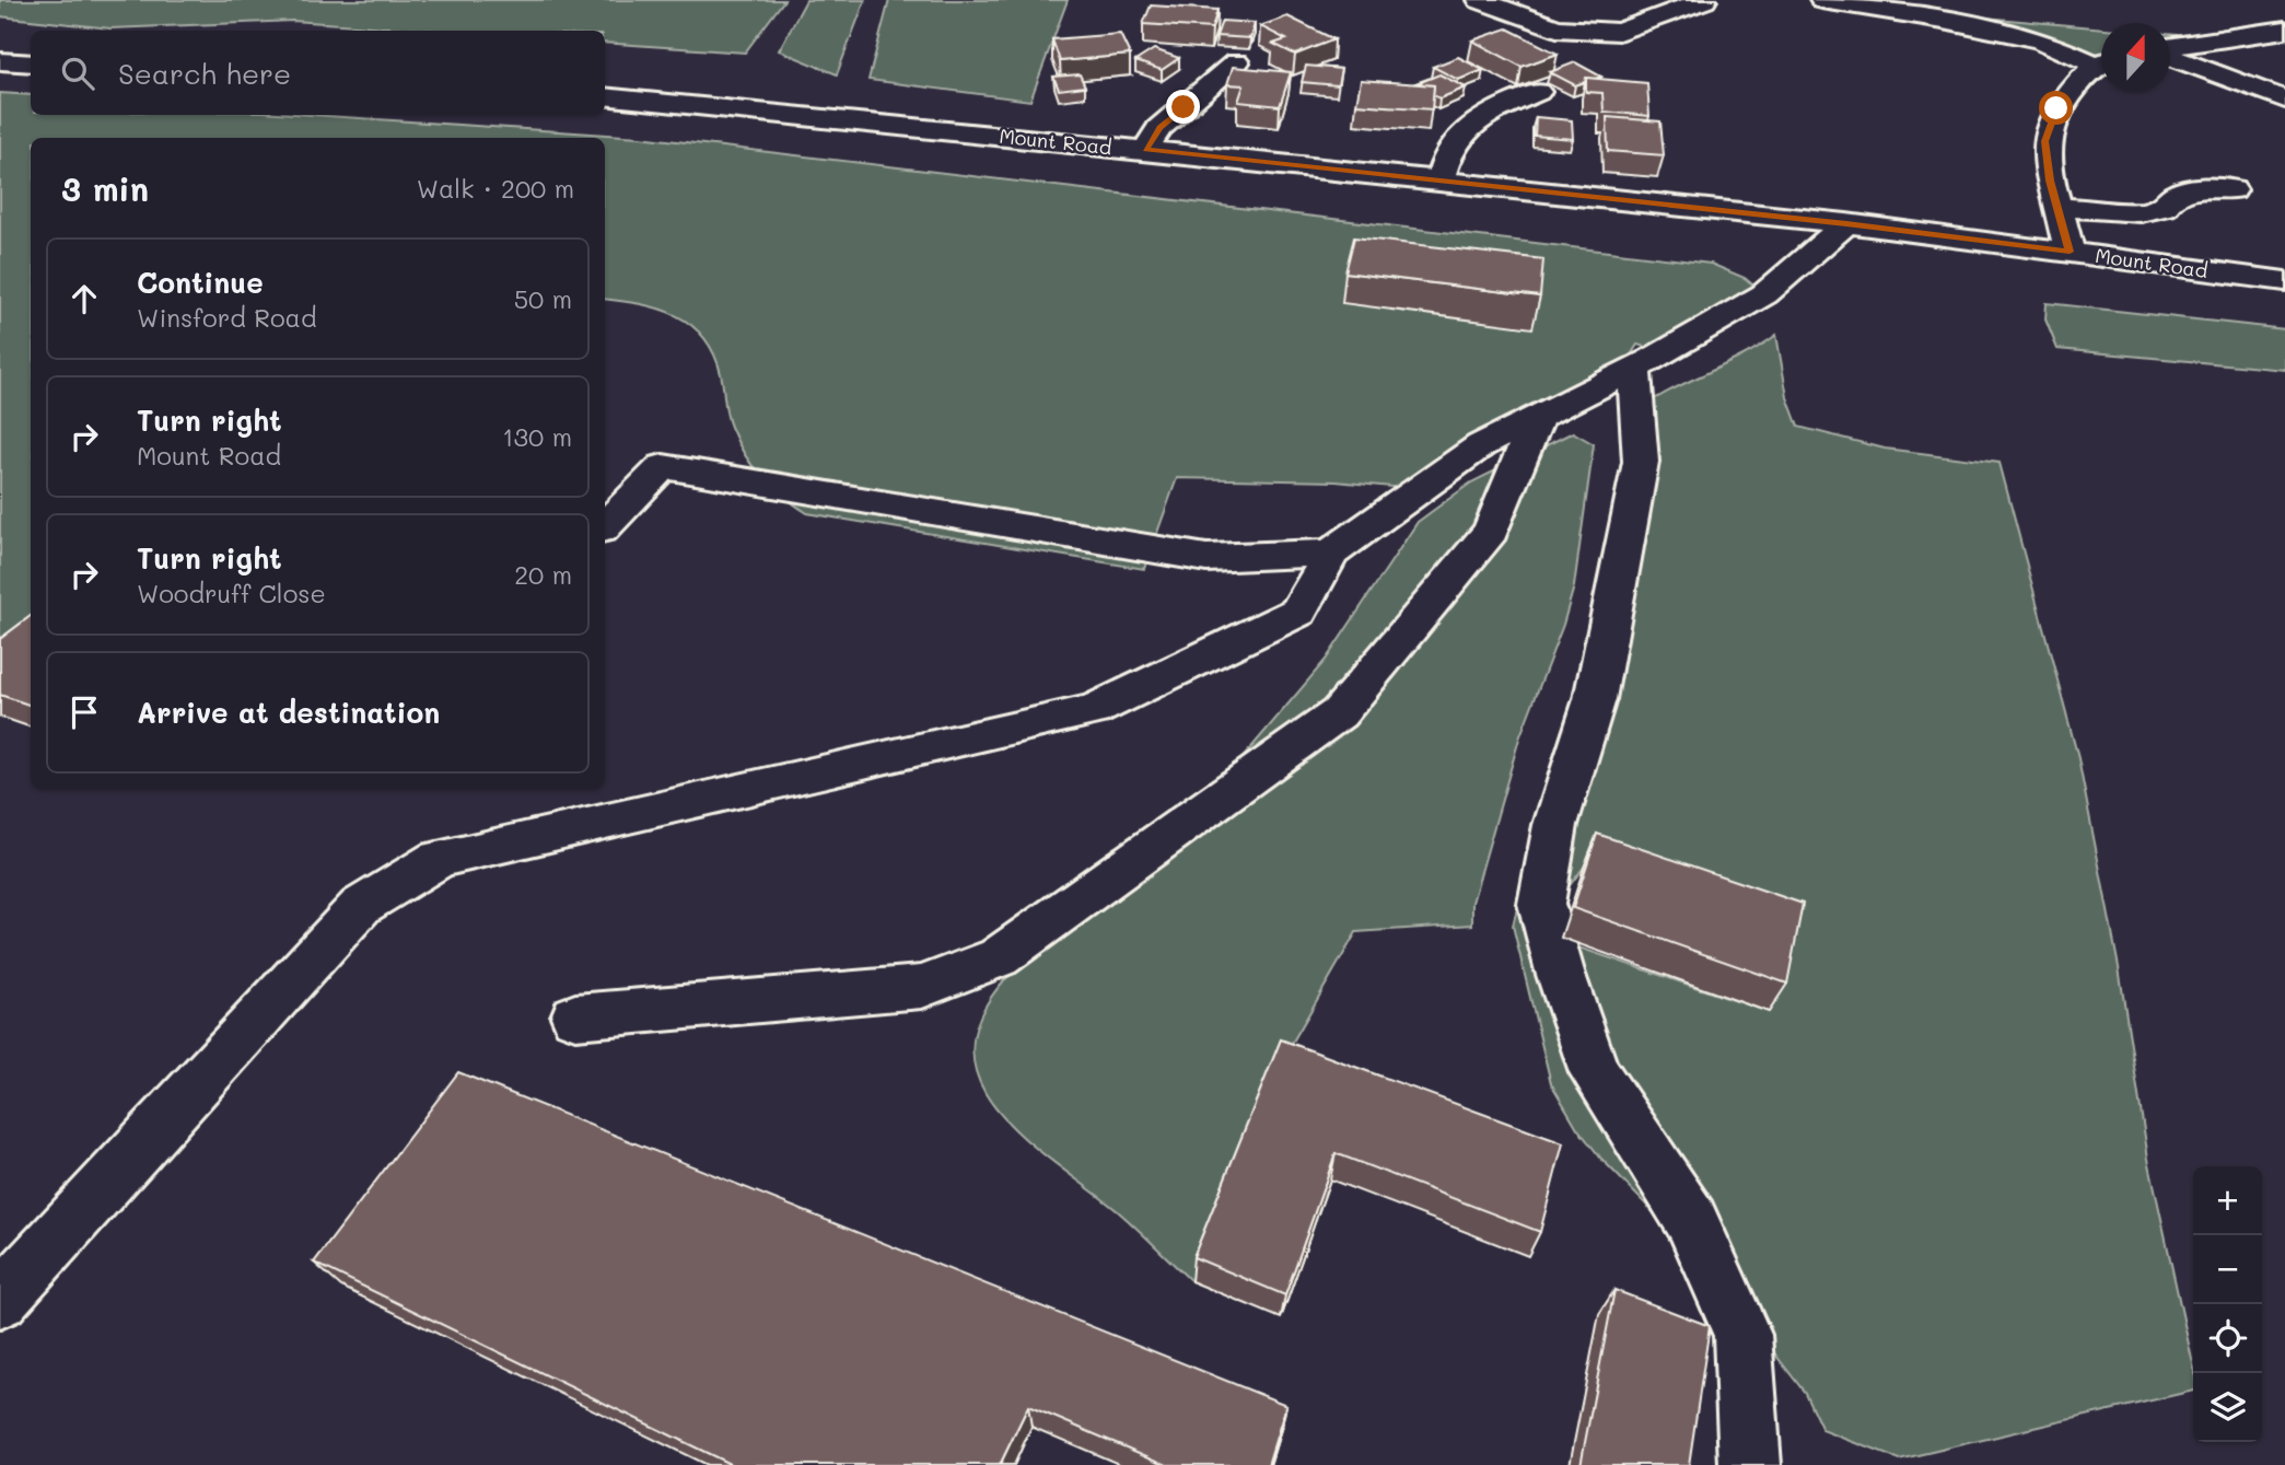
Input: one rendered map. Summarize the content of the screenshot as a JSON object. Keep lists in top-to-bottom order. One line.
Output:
{"streets":{"street":["Mount Road"]},"north":"top","page":{"search":"Search here","heading":["3 min","Walk · 200 m"],"list":[["Continue","Winsford Road","50 m"],["Turn right","Mount Road","130 m"],["Turn right","Woodruff Close","20 m"],"Arrive at destination"],"map_buttons":["+","−"]}}
